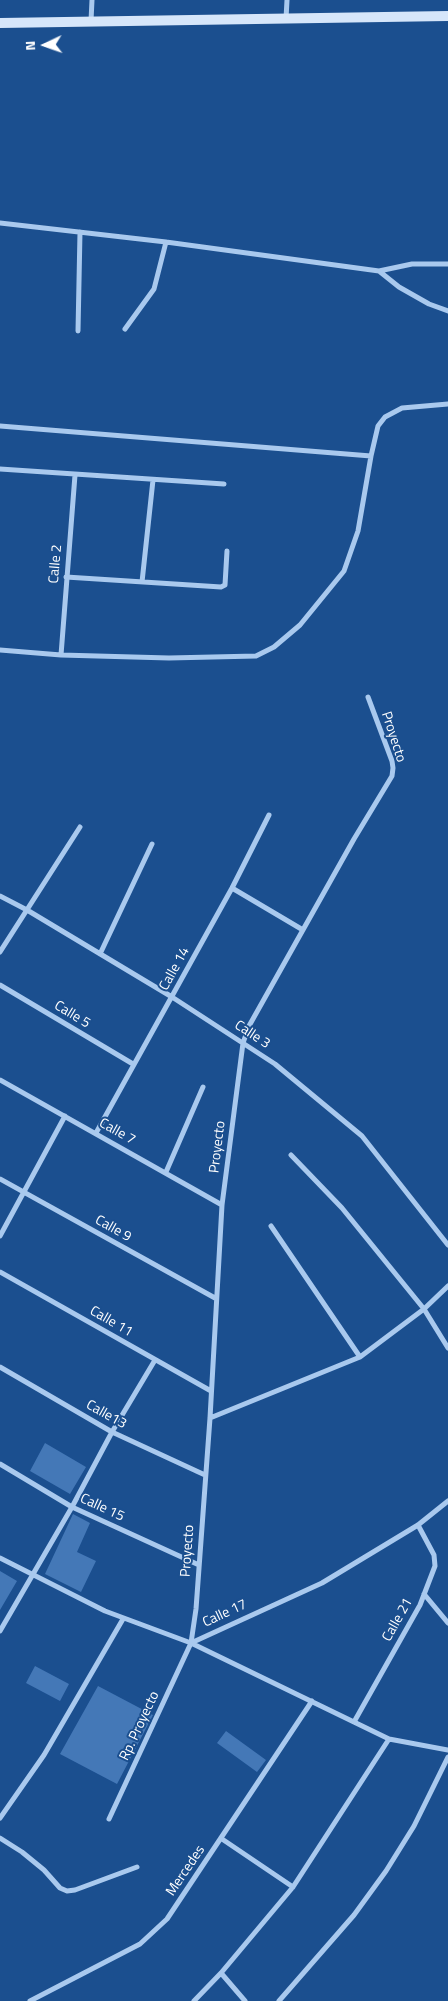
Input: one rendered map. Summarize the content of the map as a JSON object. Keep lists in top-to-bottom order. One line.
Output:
{"streets":{"street":["Calle 2","Proyecto","Calle 14","Calle 5","Calle 3","Calle 7","Calle 9","Calle 11","Calle13","Calle 15","Calle 17","Calle 21","Rp. Proyecto","Mercedes"]},"crossings":[["Proyecto","Calle 3"],["Proyecto","Calle 7"],["Proyecto","Calle 9"],["Proyecto","Calle 11"],["Proyecto","Calle13"],["Proyecto","Calle 15"],["Proyecto","Calle 17"],["Proyecto","Rp. Proyecto"],["Calle 14","Calle 5"],["Calle 14","Calle 3"],["Calle 14","Calle 7"],["Calle 17","Calle 21"],["Calle 17","Rp. Proyecto"]],"north":"left"}
